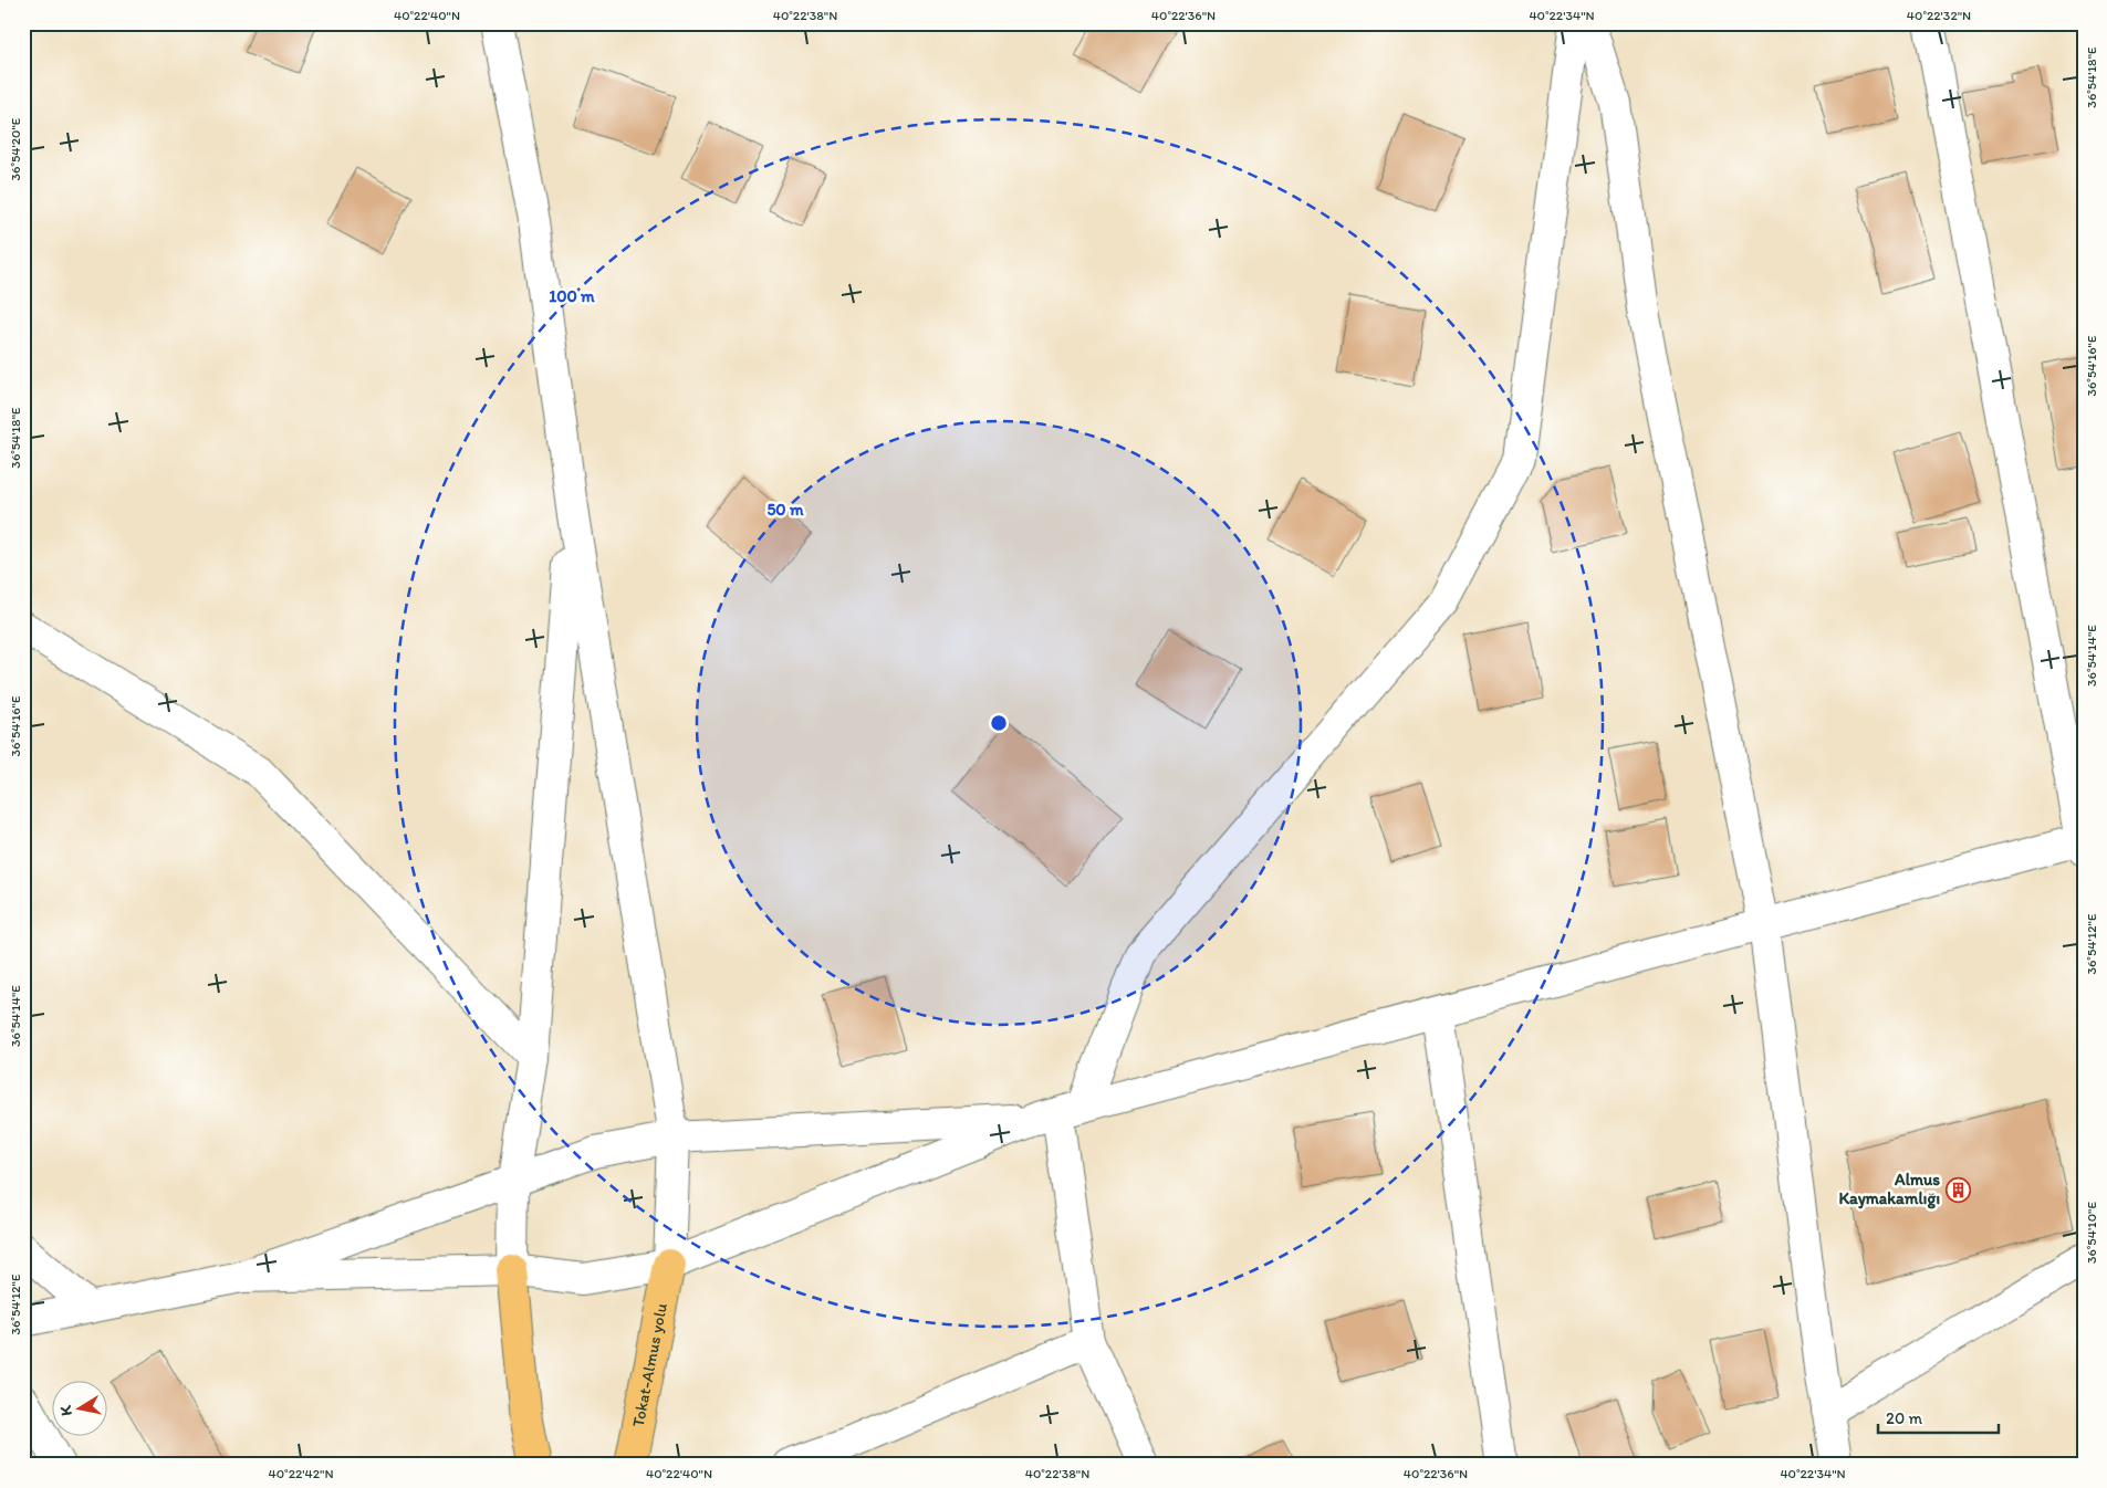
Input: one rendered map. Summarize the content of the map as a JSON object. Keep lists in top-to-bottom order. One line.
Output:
{"streets":{"main road":["Tokat-Almus yolu"]},"places":{"building":["Almus Kaymakamlığı"]},"scale_bar":"20 m","north":"left","coordinates":["40°22'40\"N","40°22'38\"N","40°22'36\"N","40°22'34\"N","40°22'32\"N","36°54'18\"E","36°54'20\"E","36°54'16\"E","36°54'14\"E","36°54'12\"E","36°54'10\"E","40°22'42\"N"],"rings":["100 m","50 m"]}
